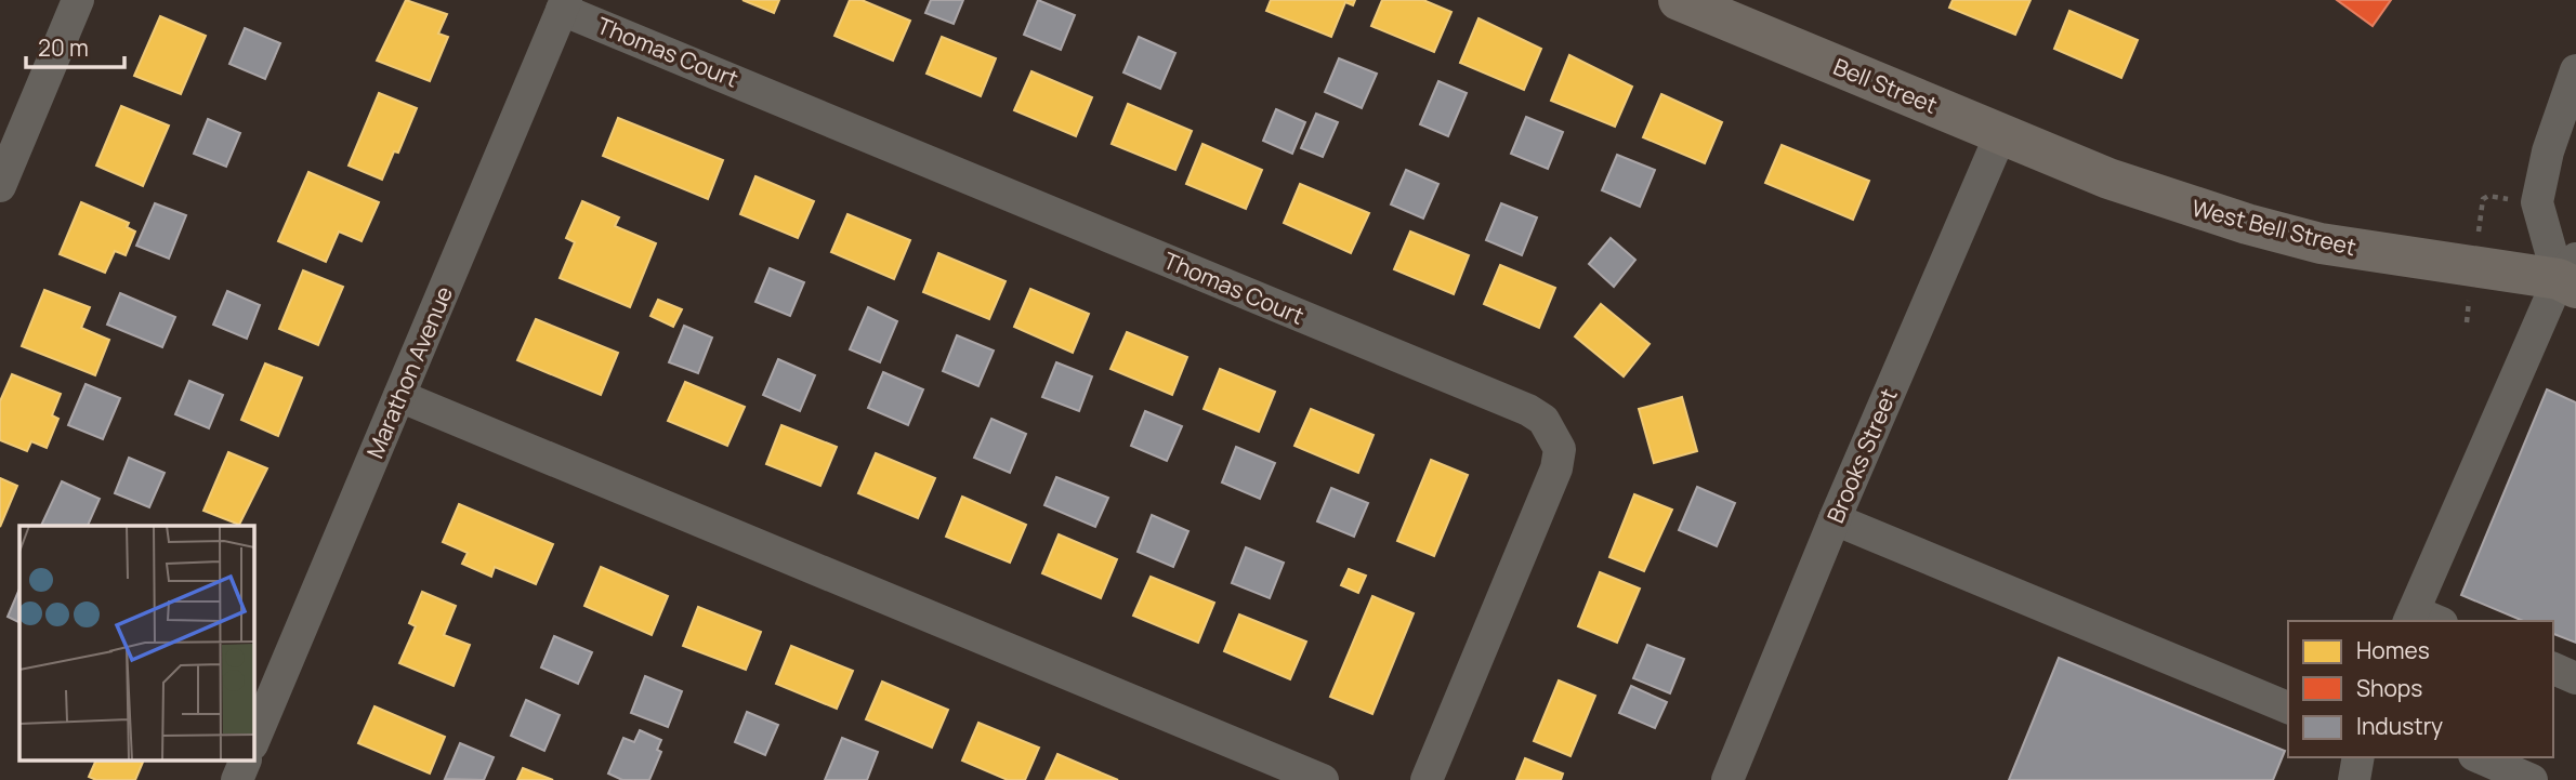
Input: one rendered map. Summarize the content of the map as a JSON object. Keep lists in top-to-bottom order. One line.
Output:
{"streets":{"main road":["Bell Street","West Bell Street"],"street":["Thomas Court","Marathon Avenue","Brooks Street"]},"crossings":[["Thomas Court","Marathon Avenue"],["Bell Street","West Bell Street"],["Bell Street","Brooks Street"],["West Bell Street","Brooks Street"]],"legend":["Homes","Shops","Industry"],"scale_bar":"20 m"}
